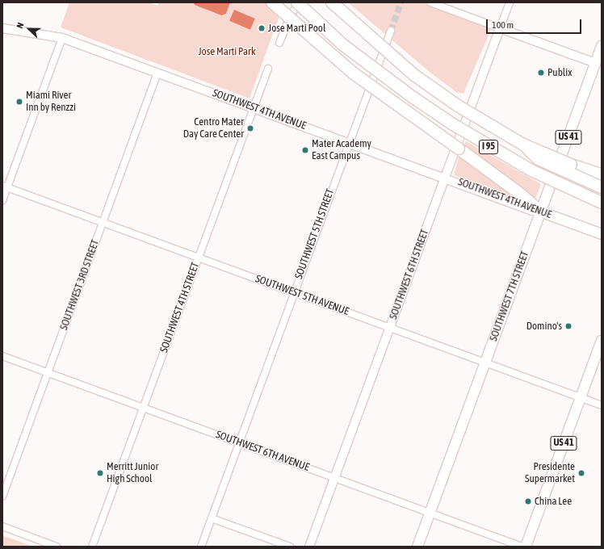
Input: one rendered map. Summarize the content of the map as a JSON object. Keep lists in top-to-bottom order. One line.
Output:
{"streets":{"highway":["I 95"],"main road":["SOUTHWEST 4TH AVENUE","US 41","SOUTHWEST 7TH STREET"],"street":["SOUTHWEST 5TH STREET","SOUTHWEST 6TH STREET","SOUTHWEST 3RD STREET","SOUTHWEST 5TH AVENUE","SOUTHWEST 4TH STREET","SOUTHWEST 6TH AVENUE"]},"crossings":[["SOUTHWEST 4TH AVENUE","SOUTHWEST 5TH STREET"],["SOUTHWEST 4TH AVENUE","SOUTHWEST 6TH STREET"],["SOUTHWEST 4TH AVENUE","SOUTHWEST 3RD STREET"],["SOUTHWEST 4TH AVENUE","SOUTHWEST 7TH STREET"],["SOUTHWEST 4TH AVENUE","SOUTHWEST 4TH STREET"],["US 41","SOUTHWEST 5TH AVENUE"],["SOUTHWEST 5TH STREET","SOUTHWEST 5TH AVENUE"],["SOUTHWEST 5TH STREET","SOUTHWEST 6TH AVENUE"],["SOUTHWEST 6TH STREET","SOUTHWEST 5TH AVENUE"],["SOUTHWEST 6TH STREET","SOUTHWEST 6TH AVENUE"],["SOUTHWEST 3RD STREET","SOUTHWEST 5TH AVENUE"],["SOUTHWEST 3RD STREET","SOUTHWEST 6TH AVENUE"],["SOUTHWEST 5TH AVENUE","SOUTHWEST 7TH STREET"],["SOUTHWEST 5TH AVENUE","SOUTHWEST 4TH STREET"],["SOUTHWEST 7TH STREET","SOUTHWEST 6TH AVENUE"],["SOUTHWEST 4TH STREET","SOUTHWEST 6TH AVENUE"]],"parks":["Jose Marti Park"],"places":["Jose Marti Pool","Publix","Miami River Inn by Renzzi","Centro Mater Day Care Center","Mater Academy East Campus","Domino's","Merritt Junior High School","Presidente Supermarket","China Lee"],"scale_bar":"100 m","north":"left"}
